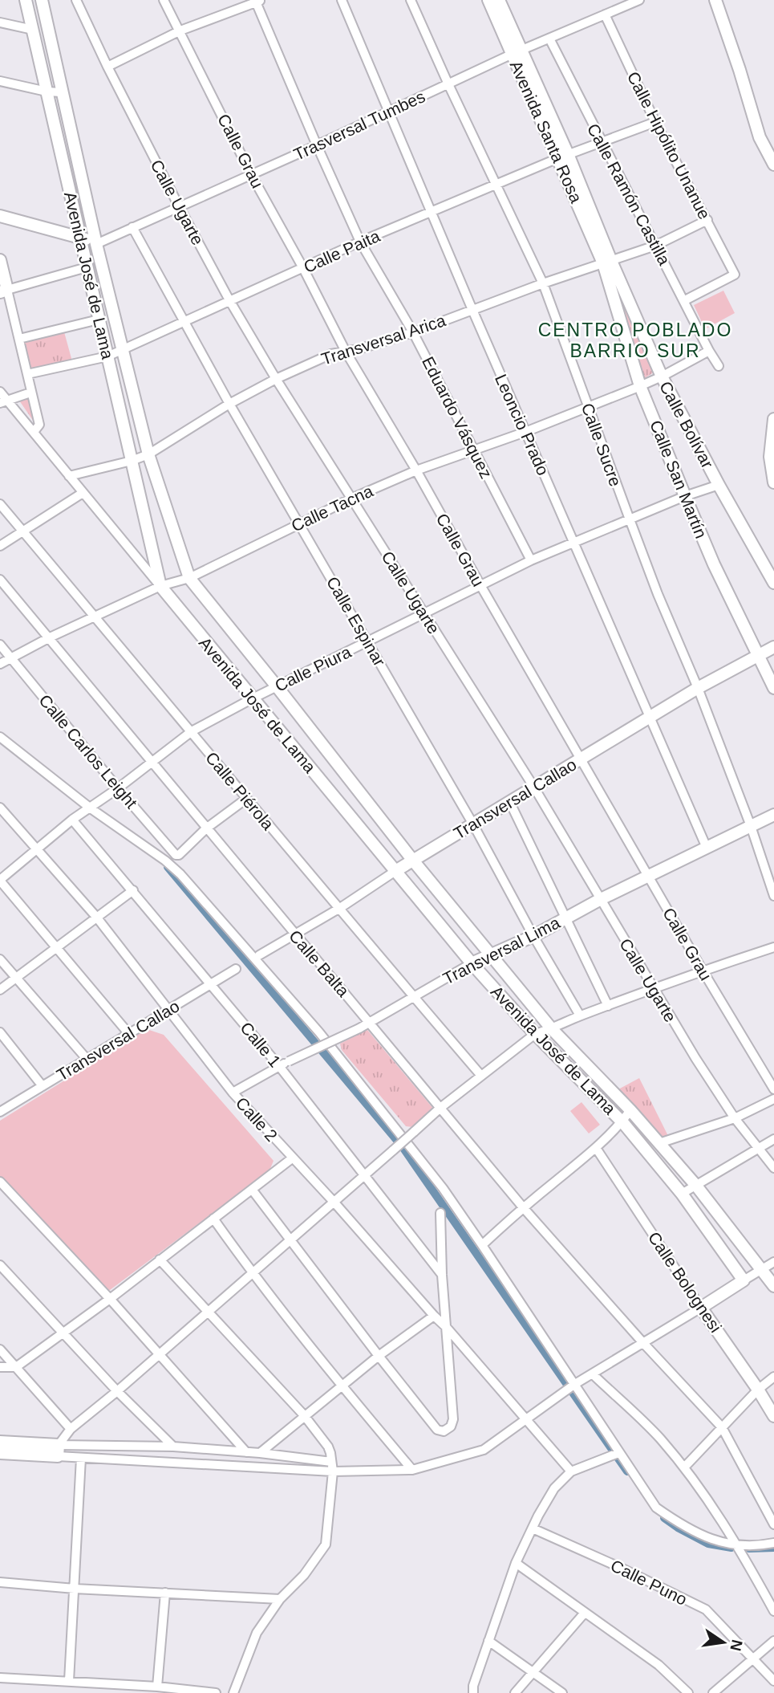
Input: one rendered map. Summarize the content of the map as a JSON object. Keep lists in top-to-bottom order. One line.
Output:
{"streets":{"main road":["Avenida Santa Rosa","Avenida José de Lama","Calle Bolívar","Calle San Martín","Transversal Callao","Transversal Lima","Calle Bolognesi"],"street":["Trasversal Tumbes","Calle Hipólito Unanue","Calle Grau","Calle Ramón Castilla","Calle Ugarte","Calle Paita","Transversal Arica","Eduardo Vásquez","Leoncio Prado","Calle Sucre","Calle Tacna","Calle Espinar","Calle Piura","Calle Carlos Leight","Calle Piérola","Calle Balta","Calle 1","Calle 2","Calle Puno"]},"crossings":[["Trasversal Tumbes","Avenida Santa Rosa"],["Trasversal Tumbes","Calle Hipólito Unanue"],["Trasversal Tumbes","Calle Grau"],["Trasversal Tumbes","Calle Ramón Castilla"],["Trasversal Tumbes","Calle Ugarte"],["Trasversal Tumbes","Avenida José de Lama"],["Trasversal Tumbes","Eduardo Vásquez"],["Trasversal Tumbes","Leoncio Prado"],["Trasversal Tumbes","Calle Sucre"],["Trasversal Tumbes","Calle Espinar"],["Avenida Santa Rosa","Calle Paita"],["Avenida Santa Rosa","Transversal Arica"],["Avenida Santa Rosa","Calle Bolívar"],["Avenida Santa Rosa","Calle San Martín"],["Calle Hipólito Unanue","Calle Ramón Castilla"],["Calle Hipólito Unanue","Calle Paita"],["Calle Hipólito Unanue","Transversal Arica"],["Calle Grau","Calle Paita"],["Calle Grau","Transversal Arica"],["Calle Grau","Calle Tacna"],["Calle Grau","Calle Piura"],["Calle Grau","Transversal Callao"],["Calle Grau","Transversal Lima"],["Calle Ramón Castilla","Calle Paita"],["Calle Ramón Castilla","Transversal Arica"],["Calle Ramón Castilla","Calle Tacna"],["Calle Ugarte","Calle Paita"],["Calle Ugarte","Transversal Arica"],["Calle Ugarte","Calle Tacna"],["Calle Ugarte","Calle Piura"],["Calle Ugarte","Transversal Callao"],["Calle Ugarte","Transversal Lima"],["Calle Paita","Avenida José de Lama"],["Calle Paita","Eduardo Vásquez"],["Calle Paita","Leoncio Prado"],["Calle Paita","Calle Sucre"],["Calle Paita","Calle Espinar"],["Avenida José de Lama","Transversal Arica"],["Avenida José de Lama","Calle Tacna"],["Avenida José de Lama","Calle Piura"],["Avenida José de Lama","Transversal Callao"],["Avenida José de Lama","Transversal Lima"],["Transversal Arica","Eduardo Vásquez"],["Transversal Arica","Leoncio Prado"],["Transversal Arica","Calle Bolívar"],["Transversal Arica","Calle Sucre"],["Transversal Arica","Calle San Martín"],["Transversal Arica","Calle Espinar"],["Eduardo Vásquez","Calle Tacna"],["Eduardo Vásquez","Calle Piura"],["Leoncio Prado","Calle Tacna"],["Leoncio Prado","Calle Piura"],["Leoncio Prado","Transversal Callao"],["Leoncio Prado","Transversal Lima"],["Calle Bolívar","Calle San Martín"],["Calle Bolívar","Calle Tacna"],["Calle Bolívar","Calle Piura"],["Calle Sucre","Calle Tacna"],["Calle Sucre","Calle Piura"],["Calle Sucre","Transversal Callao"],["Calle Sucre","Transversal Lima"],["Calle San Martín","Calle Tacna"],["Calle San Martín","Calle Piura"],["Calle San Martín","Transversal Callao"],["Calle Tacna","Calle Espinar"],["Calle Tacna","Calle Carlos Leight"],["Calle Tacna","Calle Piérola"],["Calle Tacna","Calle Balta"],["Calle Espinar","Calle Piura"],["Calle Espinar","Transversal Callao"],["Calle Espinar","Transversal Lima"],["Calle Piura","Calle Carlos Leight"],["Calle Piura","Calle Piérola"],["Calle Piura","Calle Balta"],["Calle Piura","Calle 1"],["Calle Piura","Calle 2"],["Calle Carlos Leight","Calle Balta"],["Calle Piérola","Transversal Callao"],["Calle Piérola","Transversal Lima"],["Transversal Callao","Calle Balta"],["Transversal Callao","Calle 1"],["Transversal Callao","Calle 2"],["Transversal Lima","Calle Balta"],["Transversal Lima","Calle 1"],["Transversal Lima","Calle 2"]],"districts":["CENTRO POBLADO BARRIO SUR"],"north":"right"}
